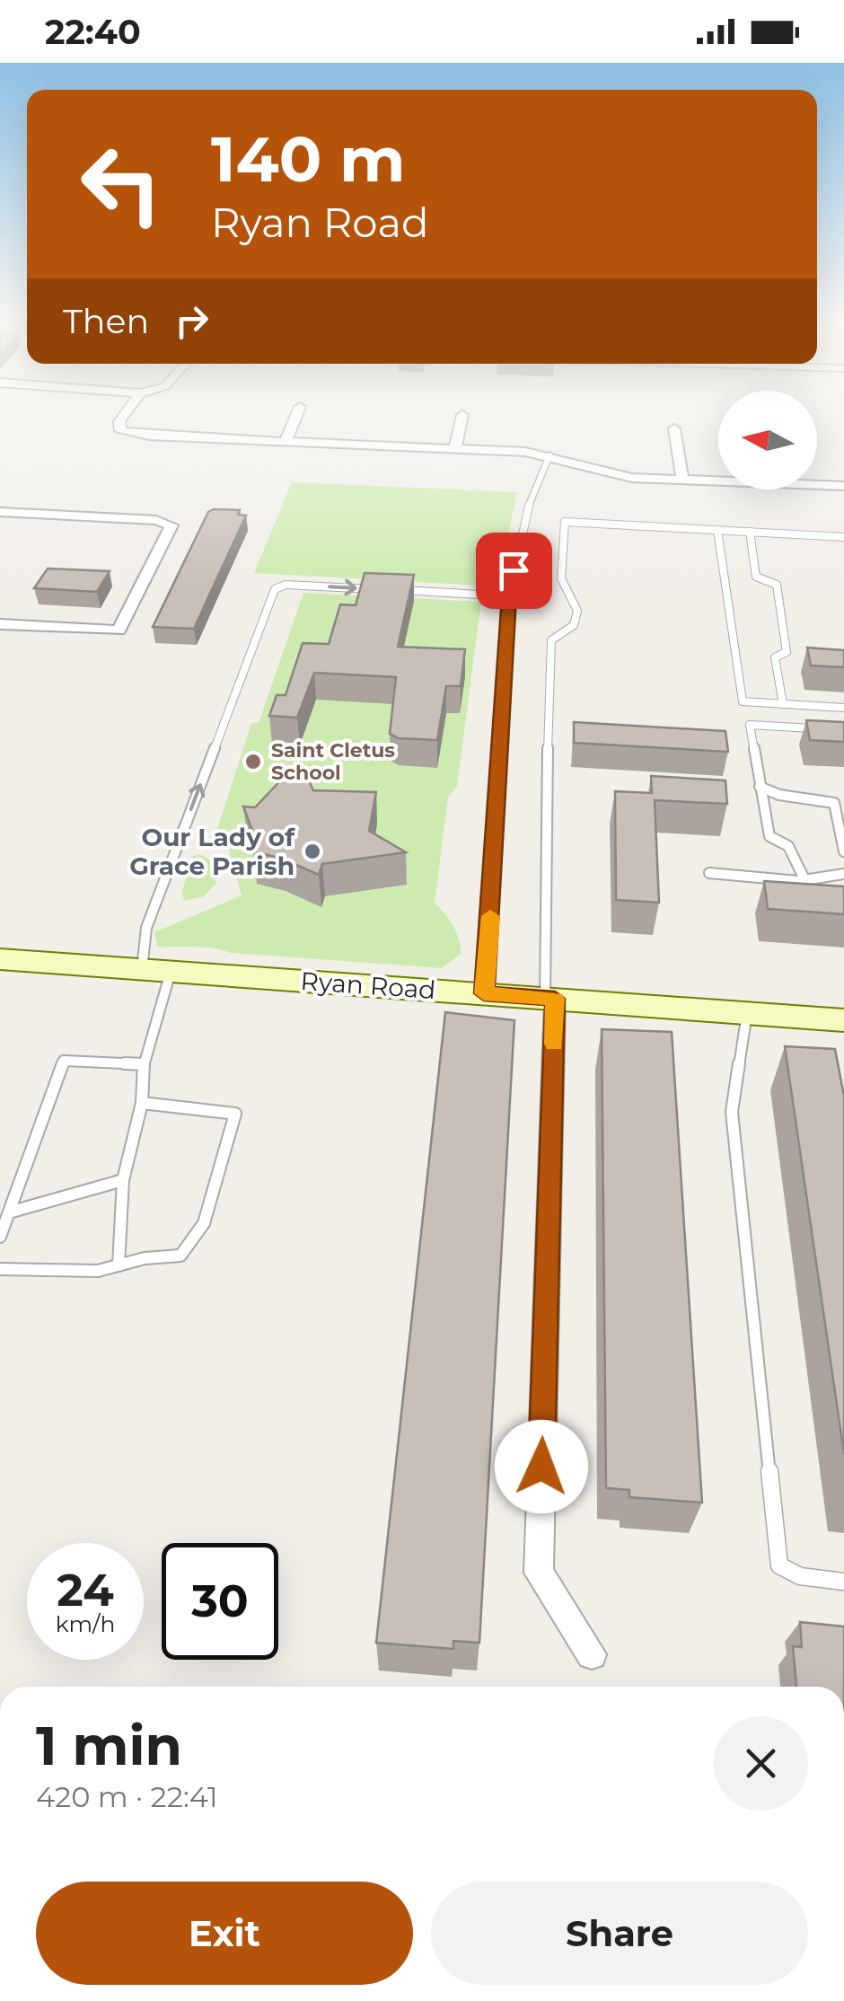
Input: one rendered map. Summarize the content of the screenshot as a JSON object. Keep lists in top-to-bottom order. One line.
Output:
{"streets":{"main road":["Ryan Road"]},"places":["Saint Cletus School","Our Lady of Grace Parish"],"north":"left","page":{"status":"22:40","turn":["140 m","Ryan Road"],"then":"Then","speed":"24 km/h","limit":"30","heading":["1 min","420 m · 22:41"],"buttons":["Exit","Share"]}}
